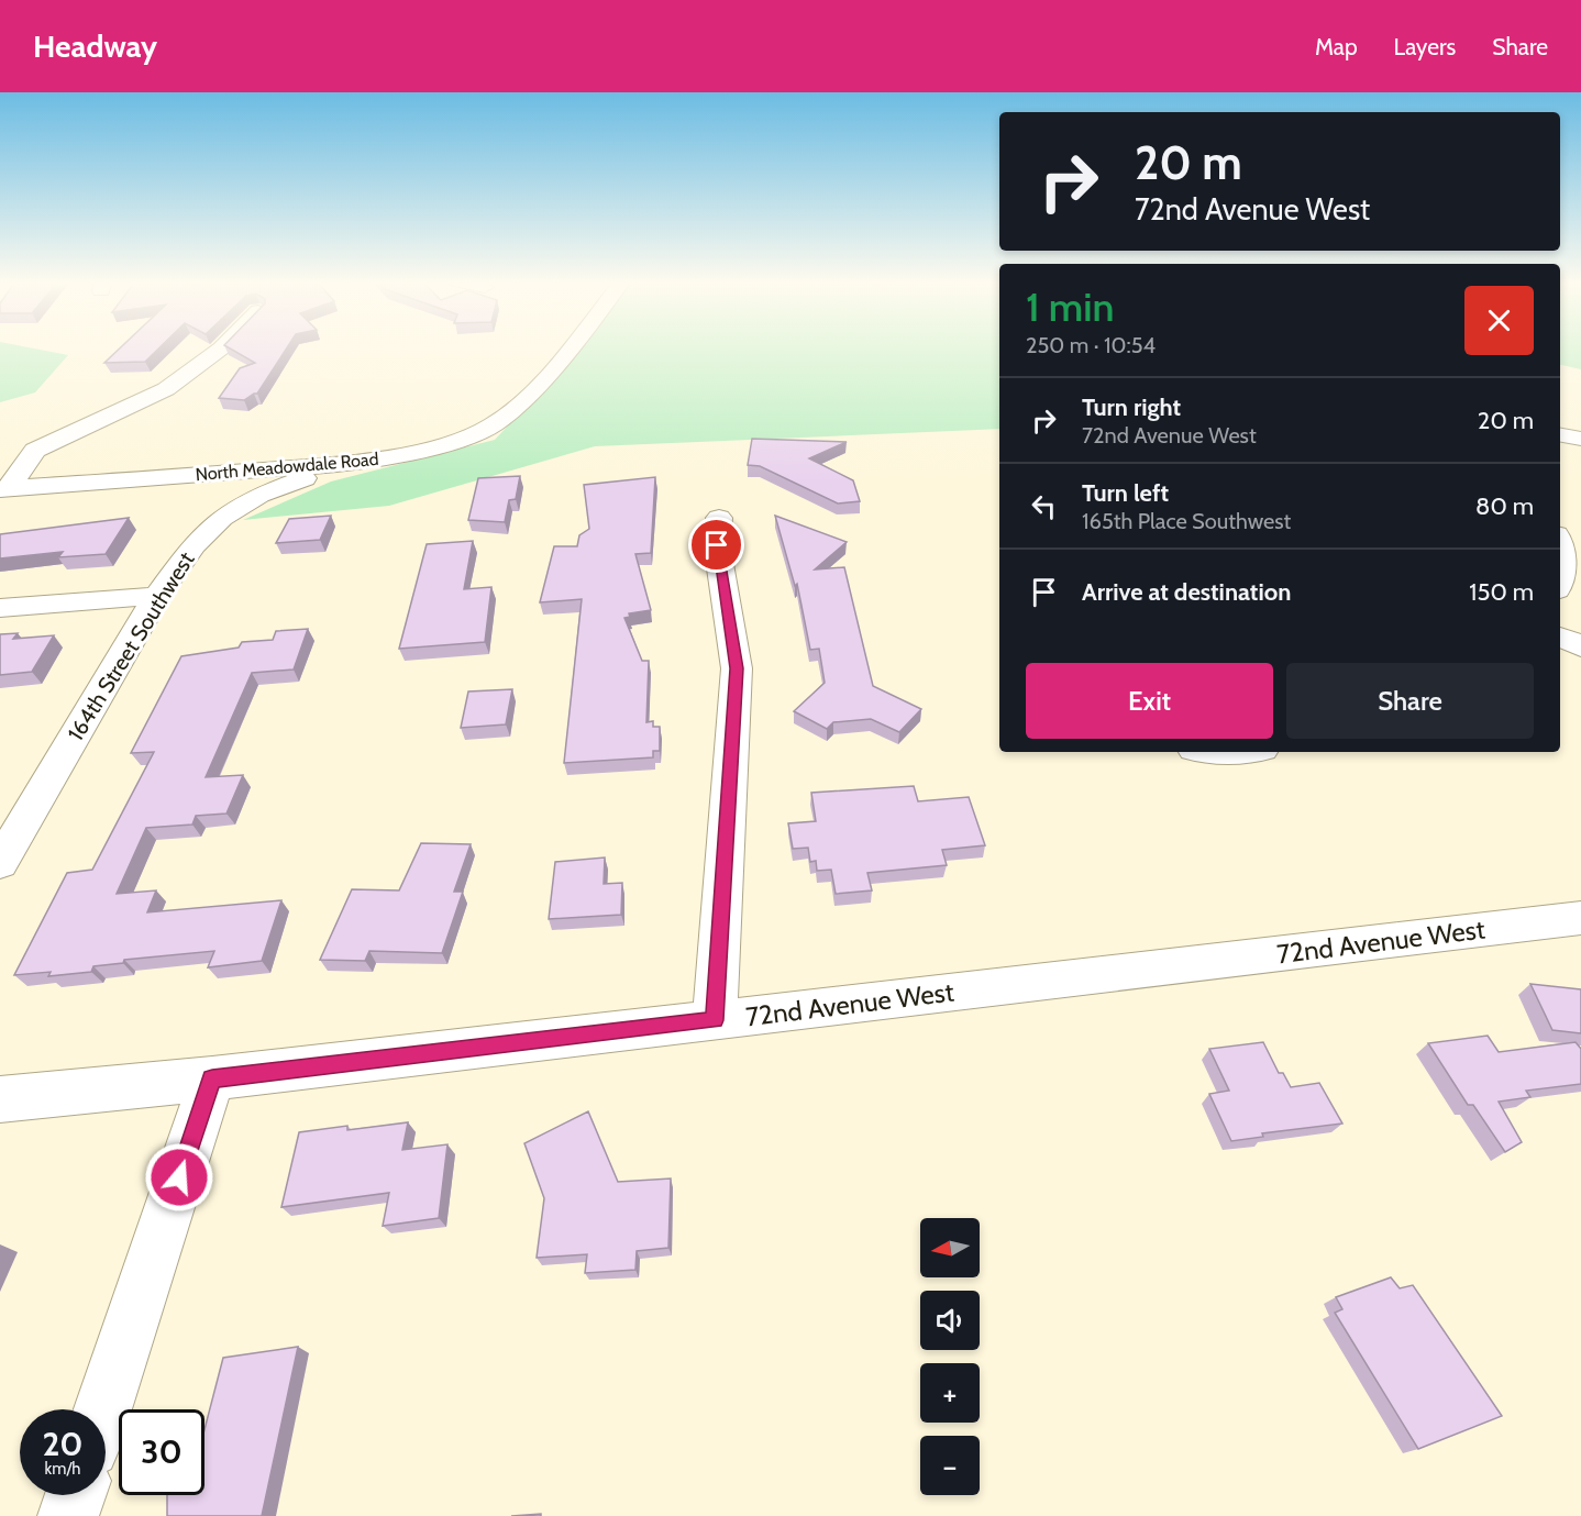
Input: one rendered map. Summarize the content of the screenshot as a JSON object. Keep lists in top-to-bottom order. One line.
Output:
{"streets":{"street":["North Meadowdale Road","164th Street Southwest","72nd Avenue West"]},"crossings":[["North Meadowdale Road","164th Street Southwest"]],"north":"left","page":{"header":"Headway","nav":["Map","Layers","Share"],"turn":["20 m","72nd Avenue West"],"heading":["1 min","250 m · 10:54"],"list":[{"name":"Turn right","note":"72nd Avenue West","value":"20 m"},{"name":"Turn left","note":"165th Place Southwest","value":"80 m"},{"name":"Arrive at destination","value":"150 m"}],"buttons":["Exit","Share"],"map_buttons":["+","−"],"speed":"20 km/h","limit":"30"}}
